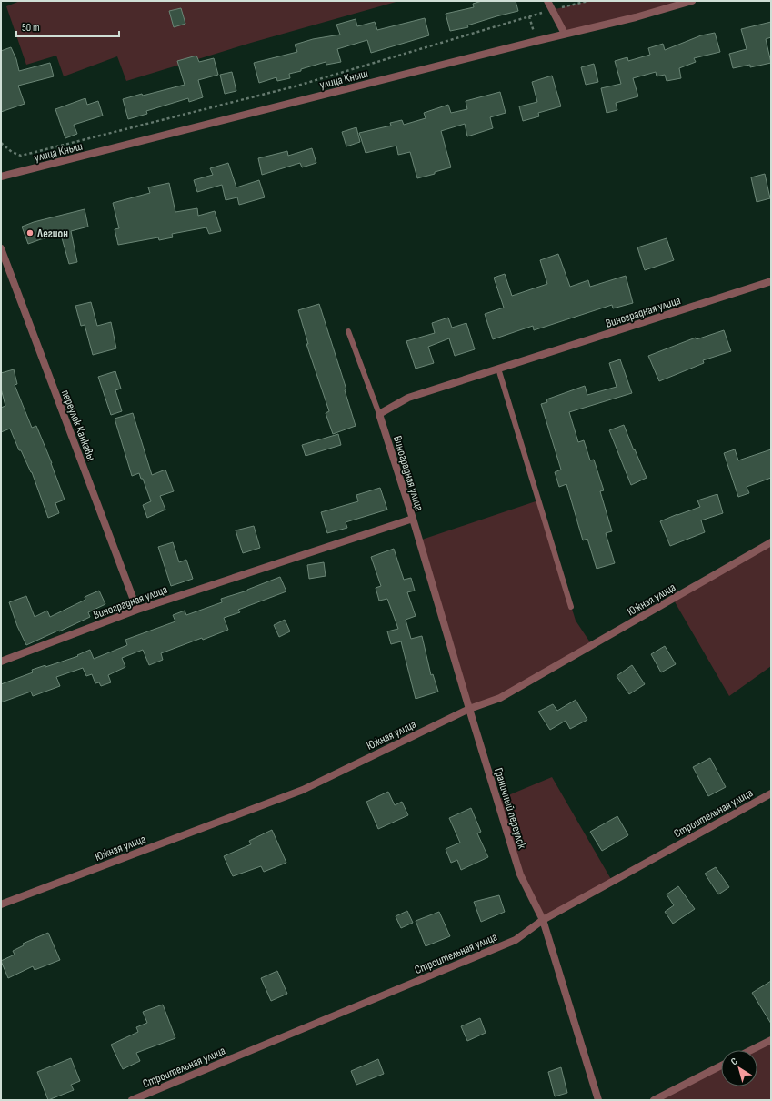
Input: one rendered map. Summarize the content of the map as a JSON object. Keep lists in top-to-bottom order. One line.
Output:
{"streets":{"street":["улица Кныш","Виноградная улица","переулок Канкавы","Южная улица","Граничный переулок","Строительная улица"]},"crossings":[["Виноградная улица","переулок Канкавы"],["Виноградная улица","Граничный переулок"],["Южная улица","Граничный переулок"],["Граничный переулок","Строительная улица"]],"places":["Легион"],"scale_bar":"50 m","north":"top left"}
